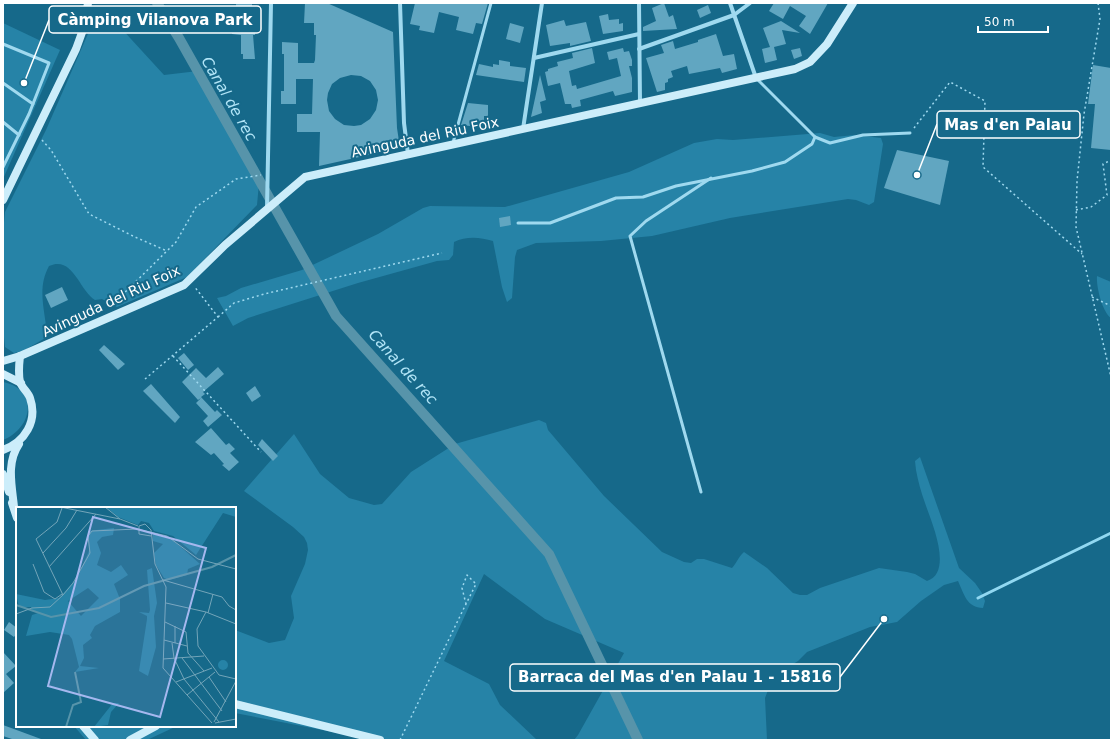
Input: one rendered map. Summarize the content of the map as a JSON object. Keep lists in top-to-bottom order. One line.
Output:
{"streets":{"street":["Avinguda del Riu Foix"]},"water":["Canal de rec"],"places":["Càmping Vilanova Park","Mas d'en Palau","Barraca del Mas d'en Palau 1 - 15816"],"scale_bar":"50 m"}
